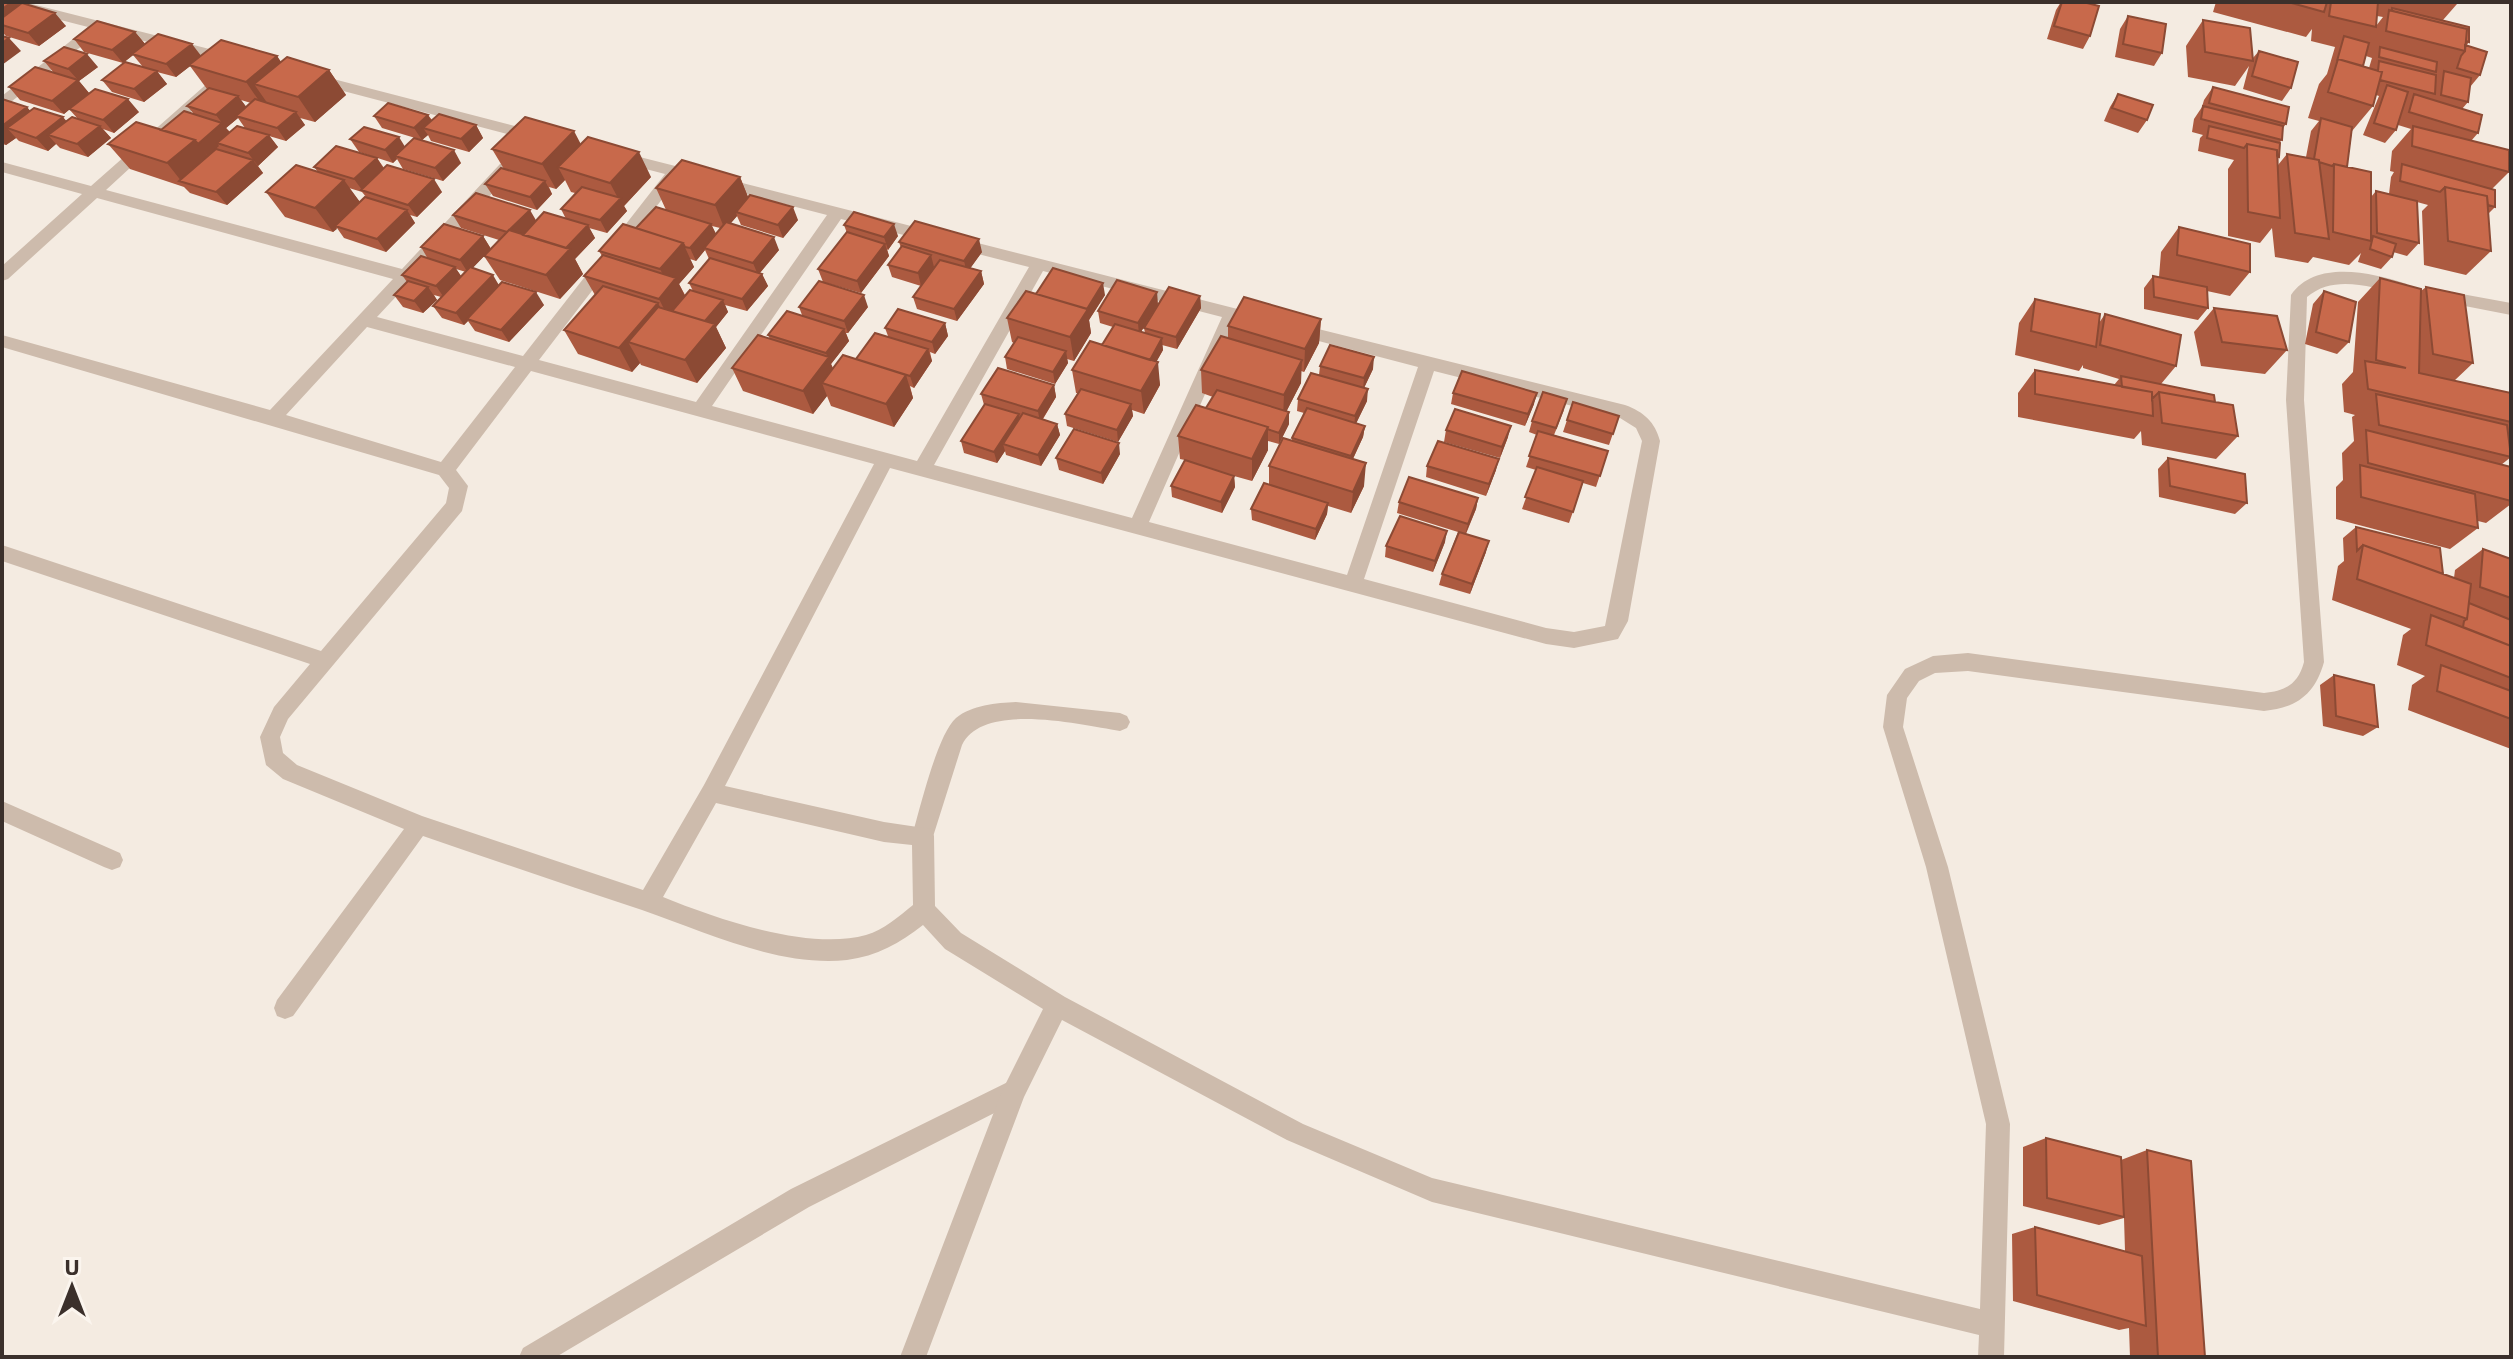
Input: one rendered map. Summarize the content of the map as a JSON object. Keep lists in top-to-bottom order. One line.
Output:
{"north":"top"}
